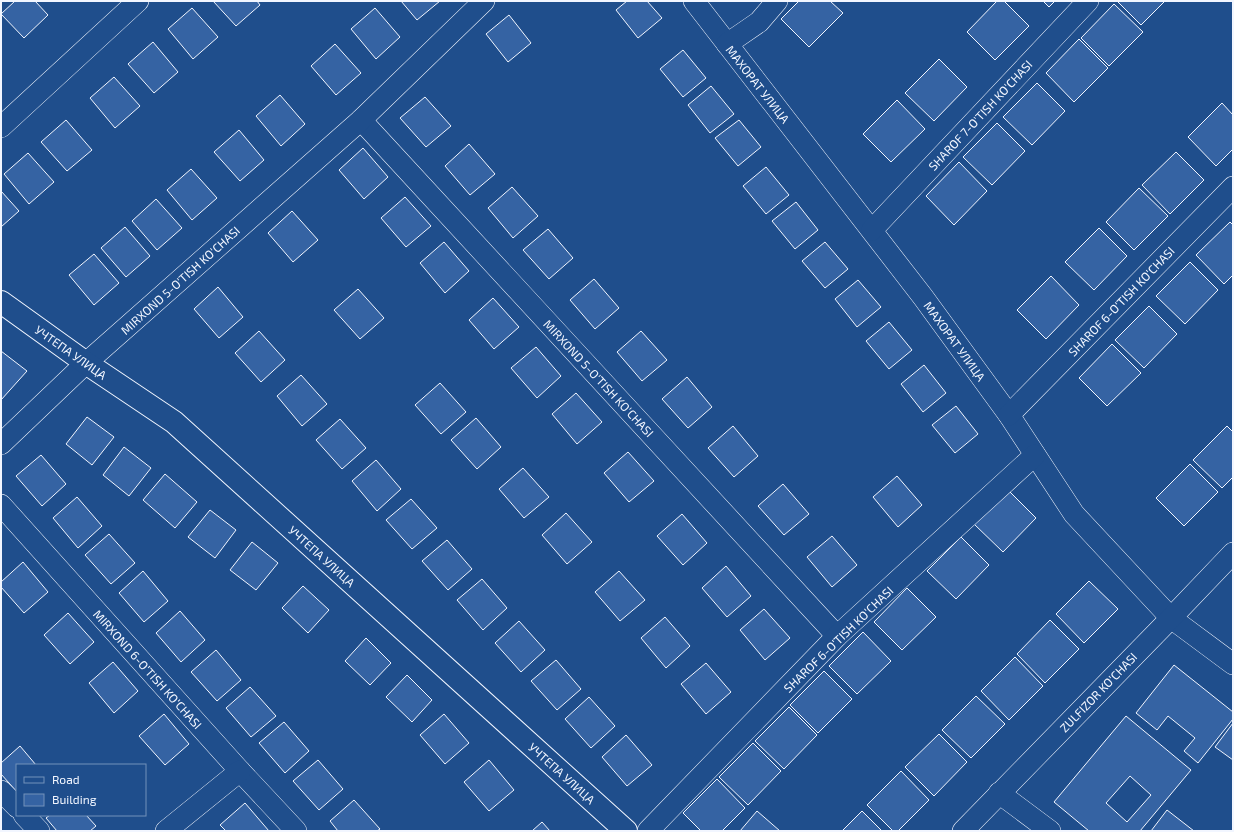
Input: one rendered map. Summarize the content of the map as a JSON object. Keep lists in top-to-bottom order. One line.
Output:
{"streets":{"street":["МАХОРАТ УЛИЦА","SHAROF 7-O'TISH KO'CHASI","MIRXOND 5-O'TISH KO'CHASI","SHAROF 6-O'TISH KO'CHASI","УЧТЕПА УЛИЦА","MIRXOND 6-O'TISH KO'CHASI","ZULFIZOR KO'CHASI"]},"crossings":[["МАХОРАТ УЛИЦА","SHAROF 7-O'TISH KO'CHASI"],["МАХОРАТ УЛИЦА","SHAROF 6-O'TISH KO'CHASI"],["МАХОРАТ УЛИЦА","ZULFIZOR KO'CHASI"],["MIRXOND 5-O'TISH KO'CHASI","SHAROF 6-O'TISH KO'CHASI"],["MIRXOND 5-O'TISH KO'CHASI","УЧТЕПА УЛИЦА"]],"legend":["Road","Building"]}
